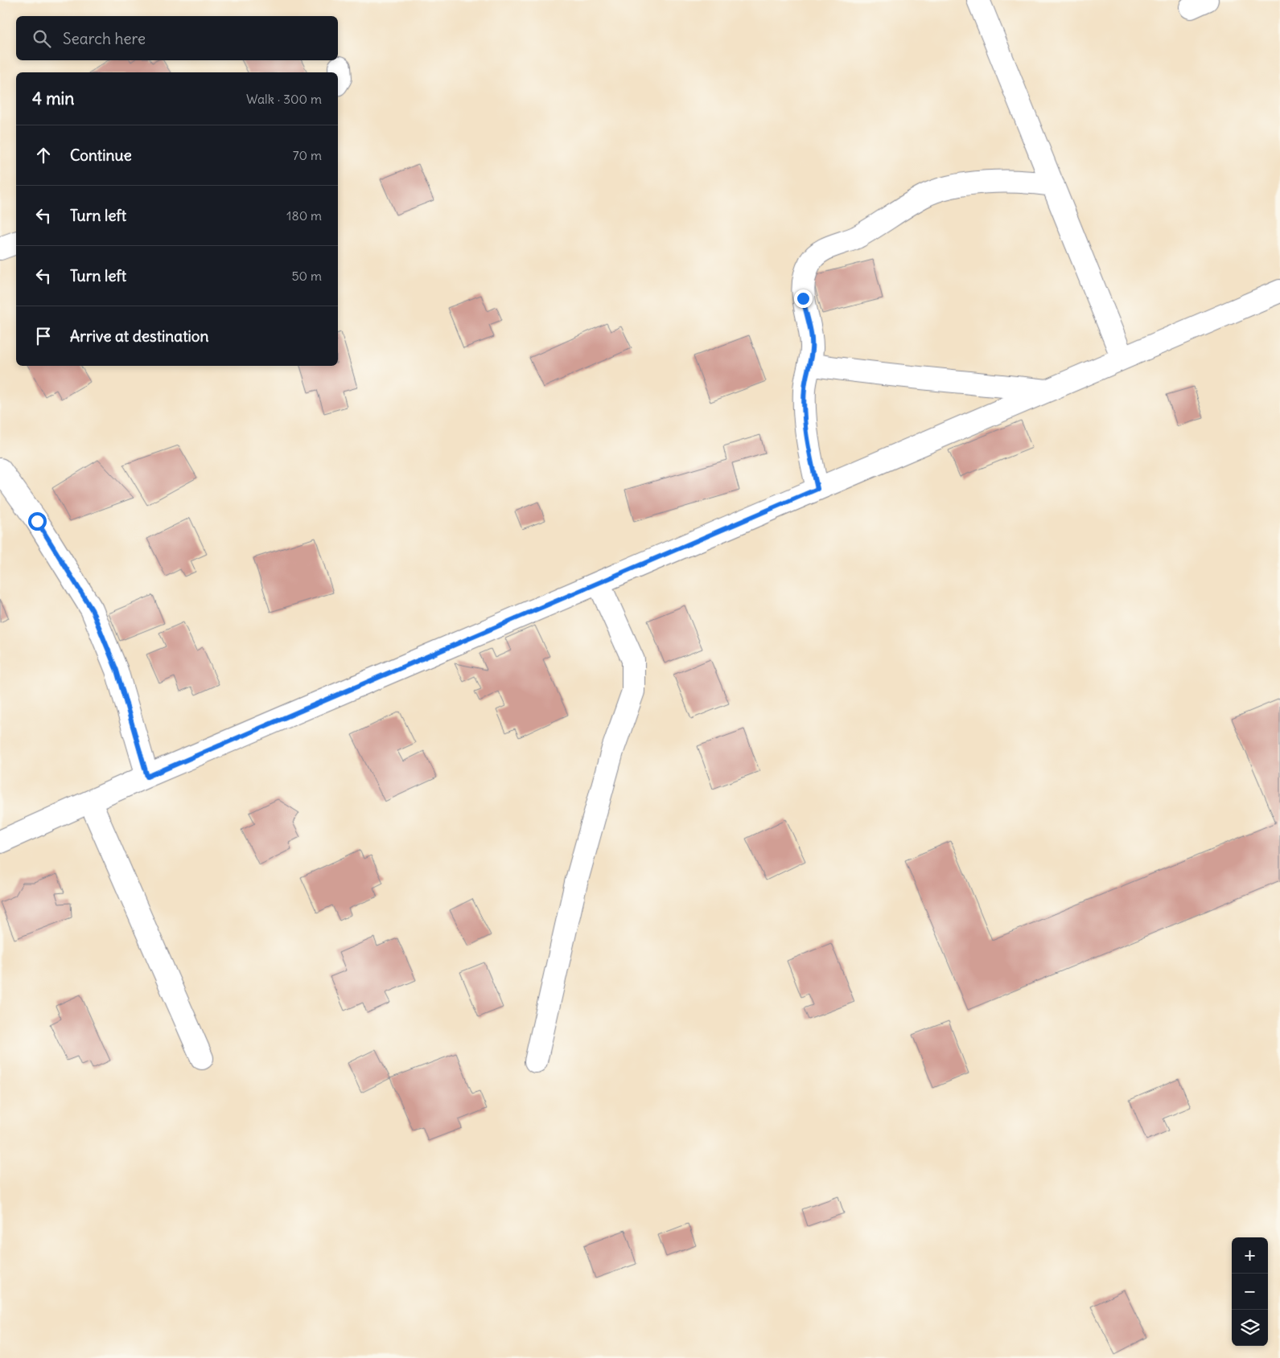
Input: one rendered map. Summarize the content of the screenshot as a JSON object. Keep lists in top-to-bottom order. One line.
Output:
{"page":{"search":"Search here","heading":["4 min","Walk · 300 m"],"list":[["Continue","70 m"],["Turn left","180 m"],["Turn left","50 m"],"Arrive at destination"],"map_buttons":["+","−"]}}
